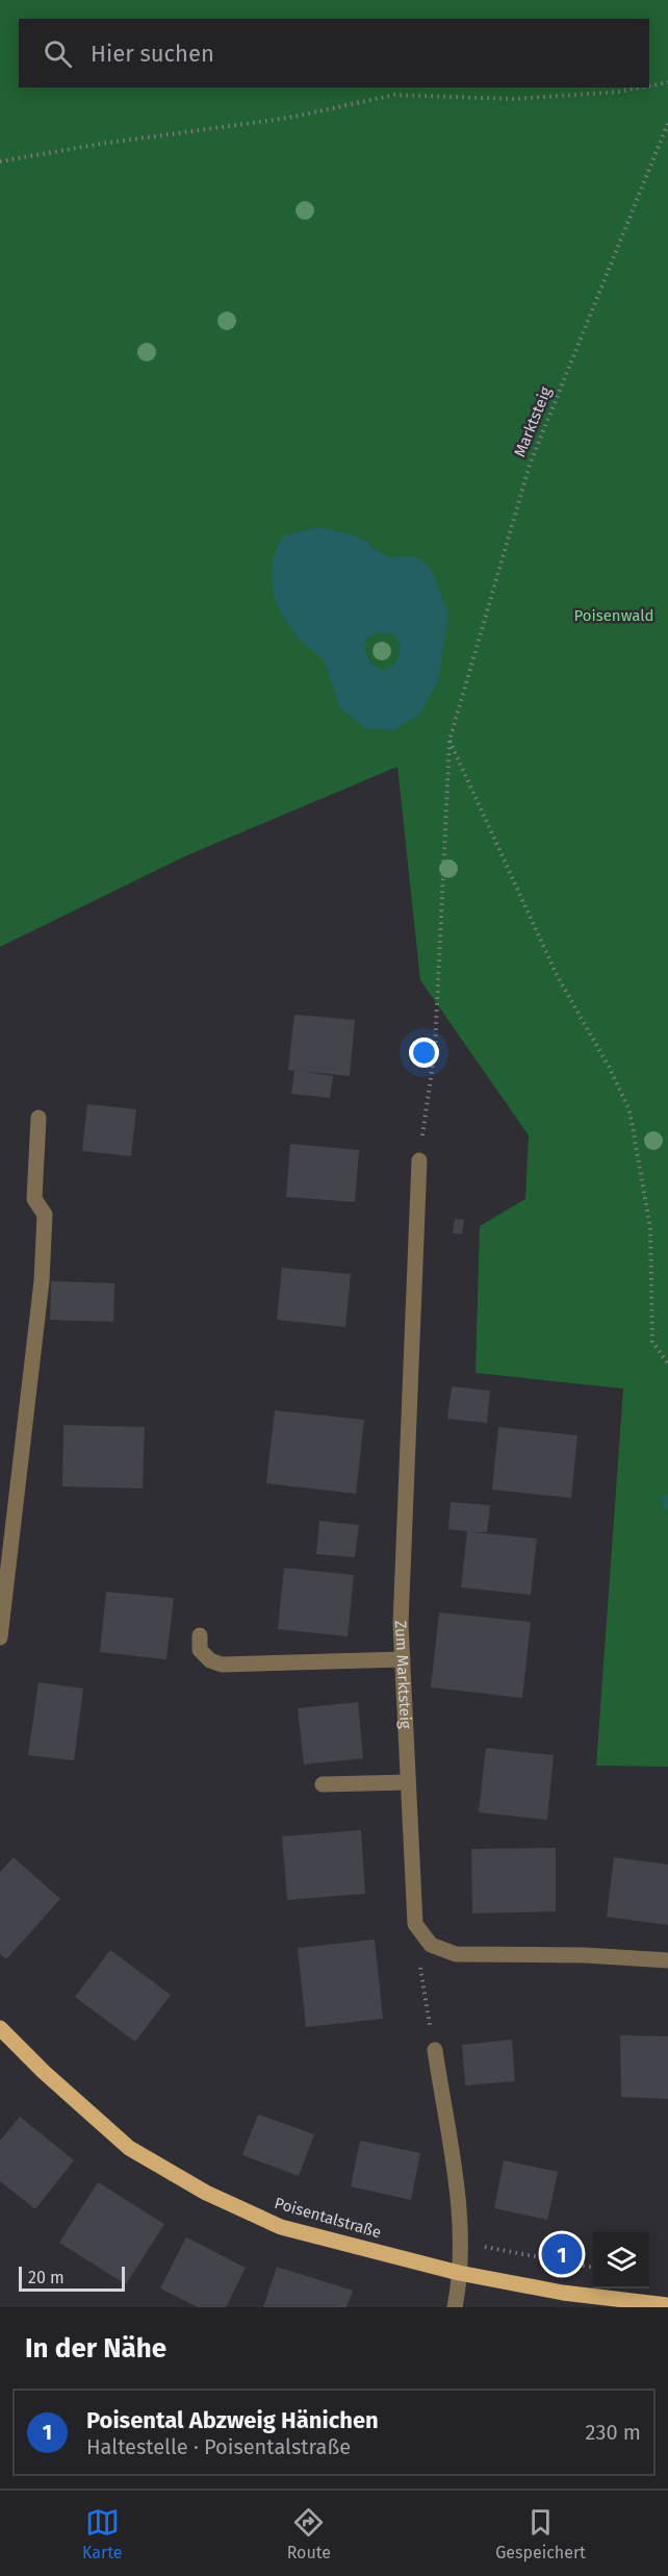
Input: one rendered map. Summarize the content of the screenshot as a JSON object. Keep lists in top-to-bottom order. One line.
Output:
{"streets":{"main road":["Poisentalstraße"],"street":["Zum Marktsteig"],"path":["Marktsteig"]},"crossings":[["Marktsteig","Zum Marktsteig"]],"parks":["Poisenwald"],"scale_bar":"20 m","page":{"search":"Hier suchen","pins":"1","scale":"20 m","heading":"In der Nähe","list":[{"mark":"1","name":"Poisental Abzweig Hänichen","note":"Haltestelle · Poisentalstraße","value":"230 m"}],"nav":["Karte","Route","Gespeichert"]}}
